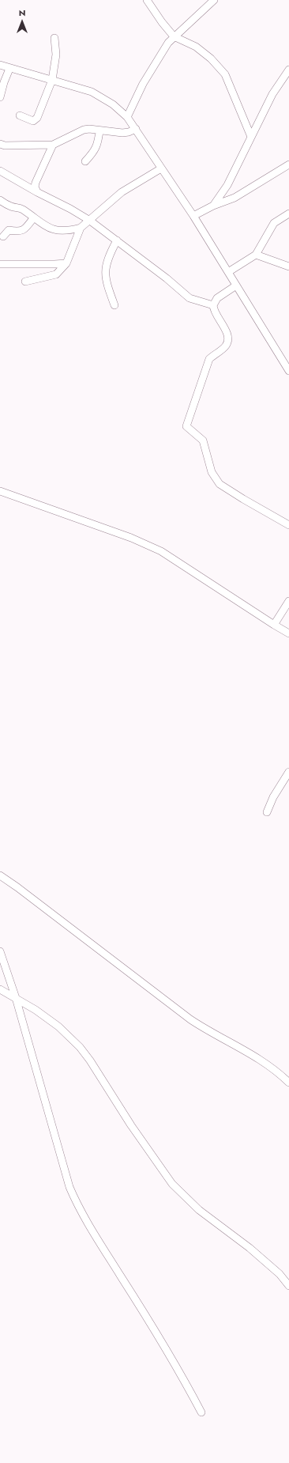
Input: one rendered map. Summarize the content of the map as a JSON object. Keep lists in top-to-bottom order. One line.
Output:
{"north":"top"}
